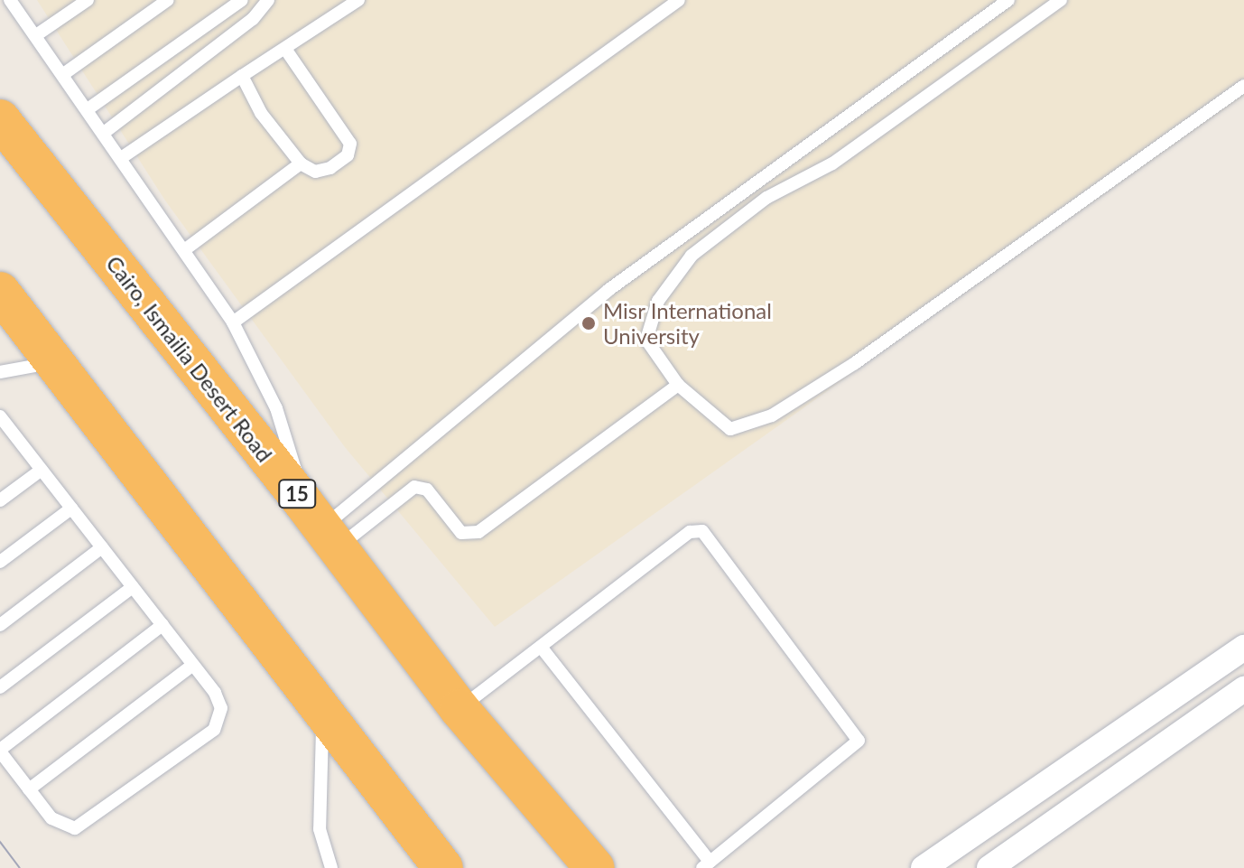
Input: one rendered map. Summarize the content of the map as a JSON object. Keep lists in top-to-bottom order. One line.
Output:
{"streets":{"highway":["Cairo, Ismailia Desert Road","15"]},"places":["Misr International University"]}
